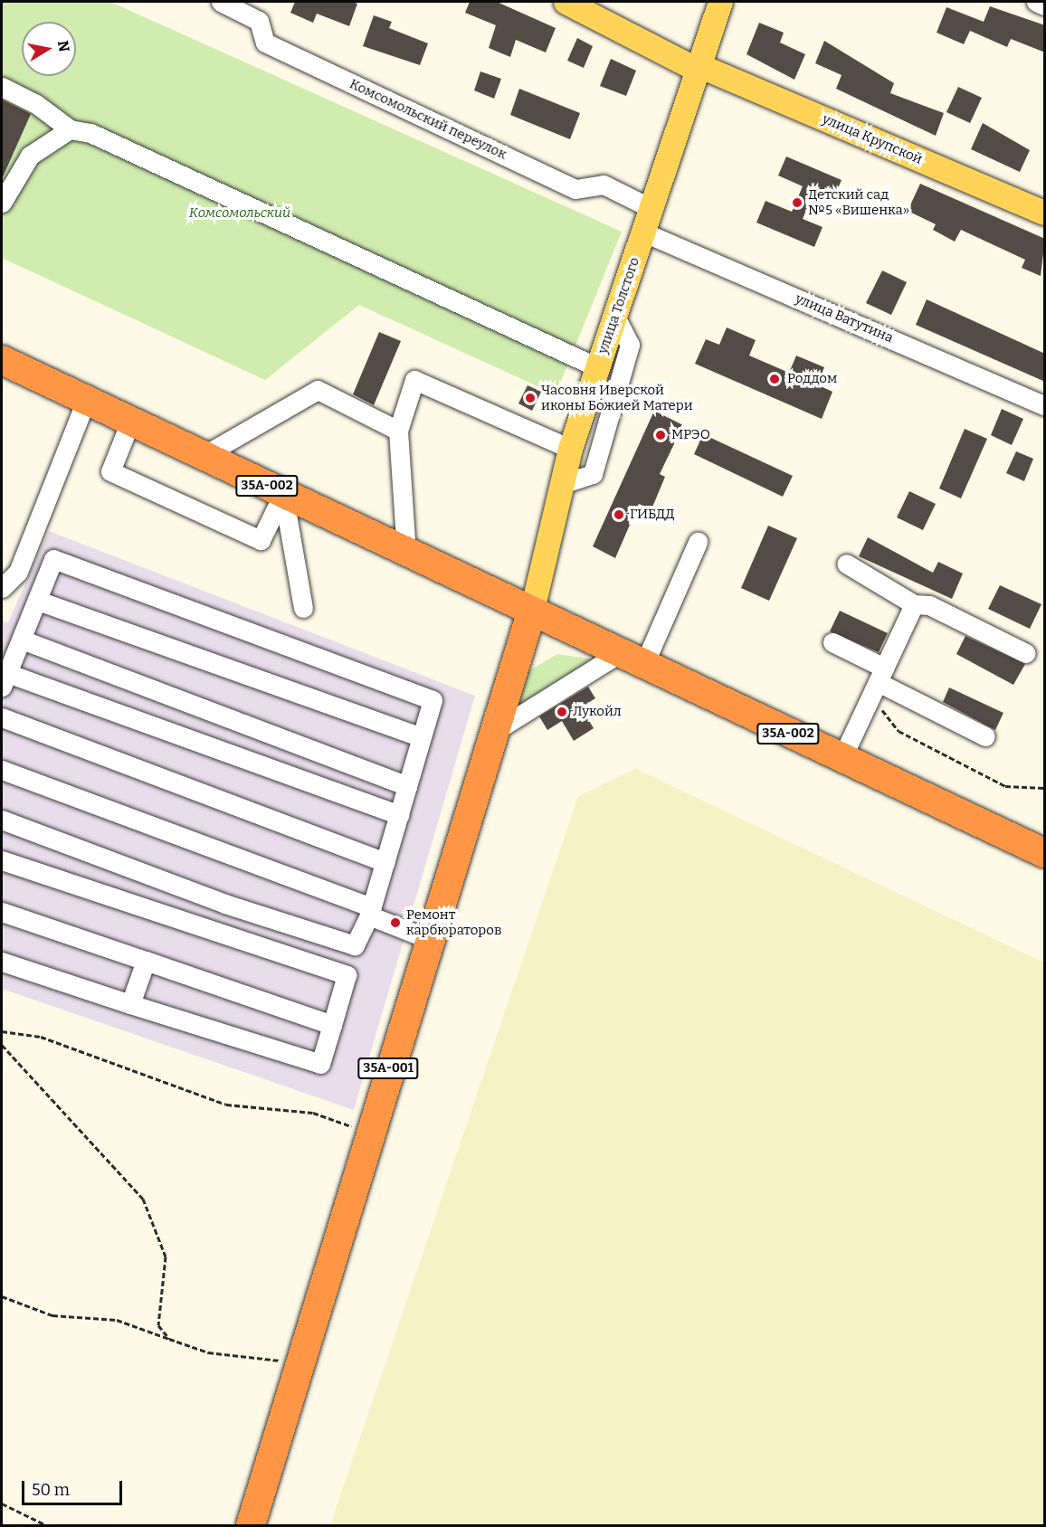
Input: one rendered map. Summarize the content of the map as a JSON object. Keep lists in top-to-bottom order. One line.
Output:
{"streets":{"highway":["35А-002","35А-001"],"main road":["улица Крупской","улица Толстого"],"street":["Комсомольский переулок","улица Ватутина"]},"crossings":[["Комсомольский переулок","улица Толстого"],["улица Крупской","улица Толстого"],["улица Толстого","улица Ватутина"],["улица Толстого","35А-002"],["улица Толстого","35А-001"],["35А-002","35А-001"]],"parks":["Комсомольский"],"places":["Детский сад №5 «Вишенка»","Роддом","Часовня Иверской иконы Божией Матери","МРЭО","ГИБДД","Лукойл","Ремонт карбюраторов"],"scale_bar":"50 m","north":"right"}
